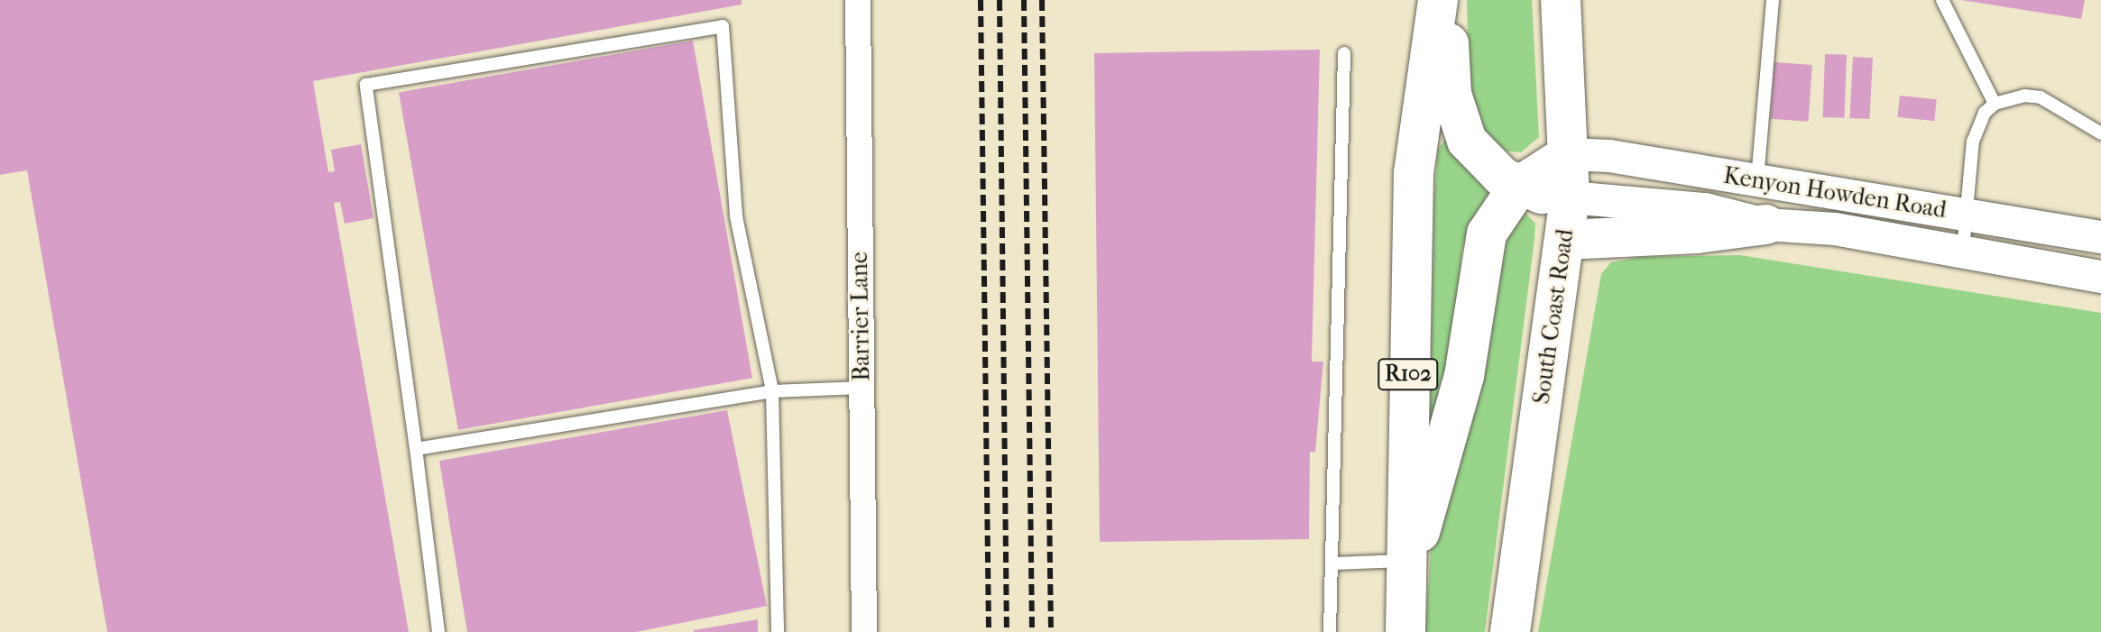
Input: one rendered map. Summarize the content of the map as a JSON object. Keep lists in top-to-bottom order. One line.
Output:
{"streets":{"highway":["South Coast Road","R102"],"street":["Kenyon Howden Road","Barrier Lane"]},"crossings":[["Kenyon Howden Road","South Coast Road"]]}
